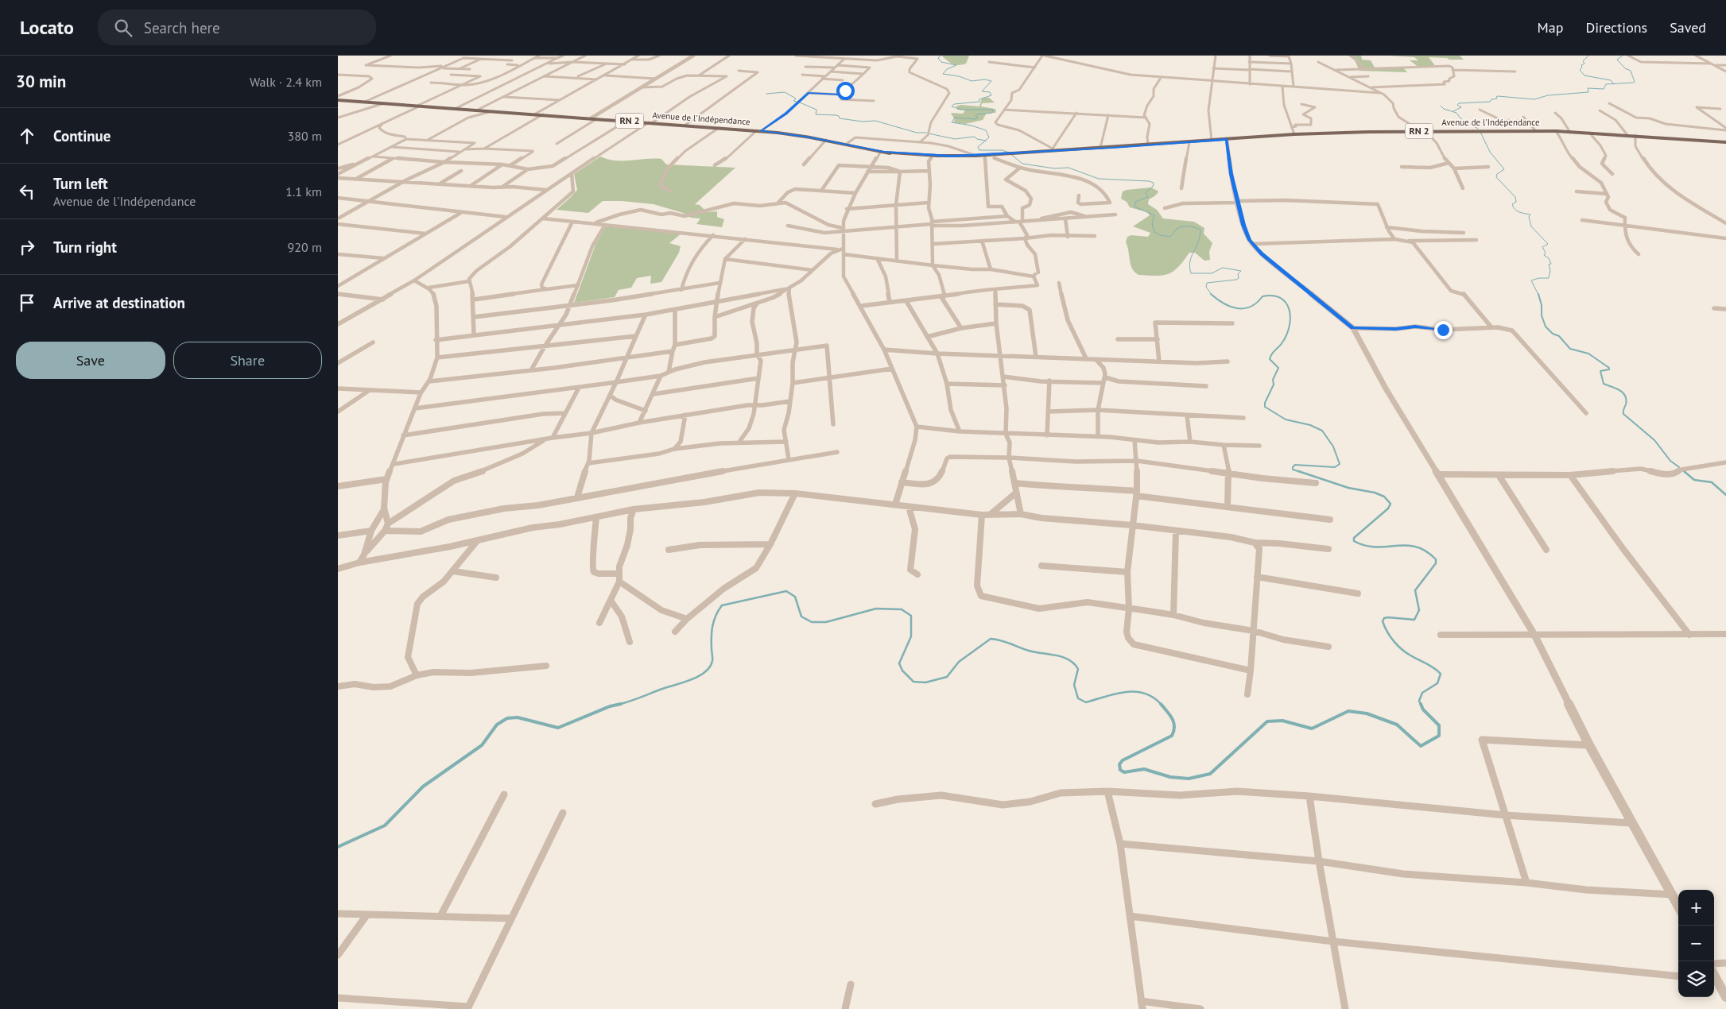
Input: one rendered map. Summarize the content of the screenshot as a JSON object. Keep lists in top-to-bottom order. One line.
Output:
{"streets":{"main road":["Avenue de l'Indépendance","RN 2"]},"crossings":[["Avenue de l'Indépendance","RN 2"]],"page":{"header":"Locato","search":"Search here","nav":["Map","Directions","Saved"],"heading":["30 min","Walk · 2.4 km"],"list":[["Continue","380 m"],["Turn left","Avenue de l'Indépendance","1.1 km"],["Turn right","920 m"],"Arrive at destination"],"buttons":["Save","Share"],"map_buttons":["+","−"]}}
